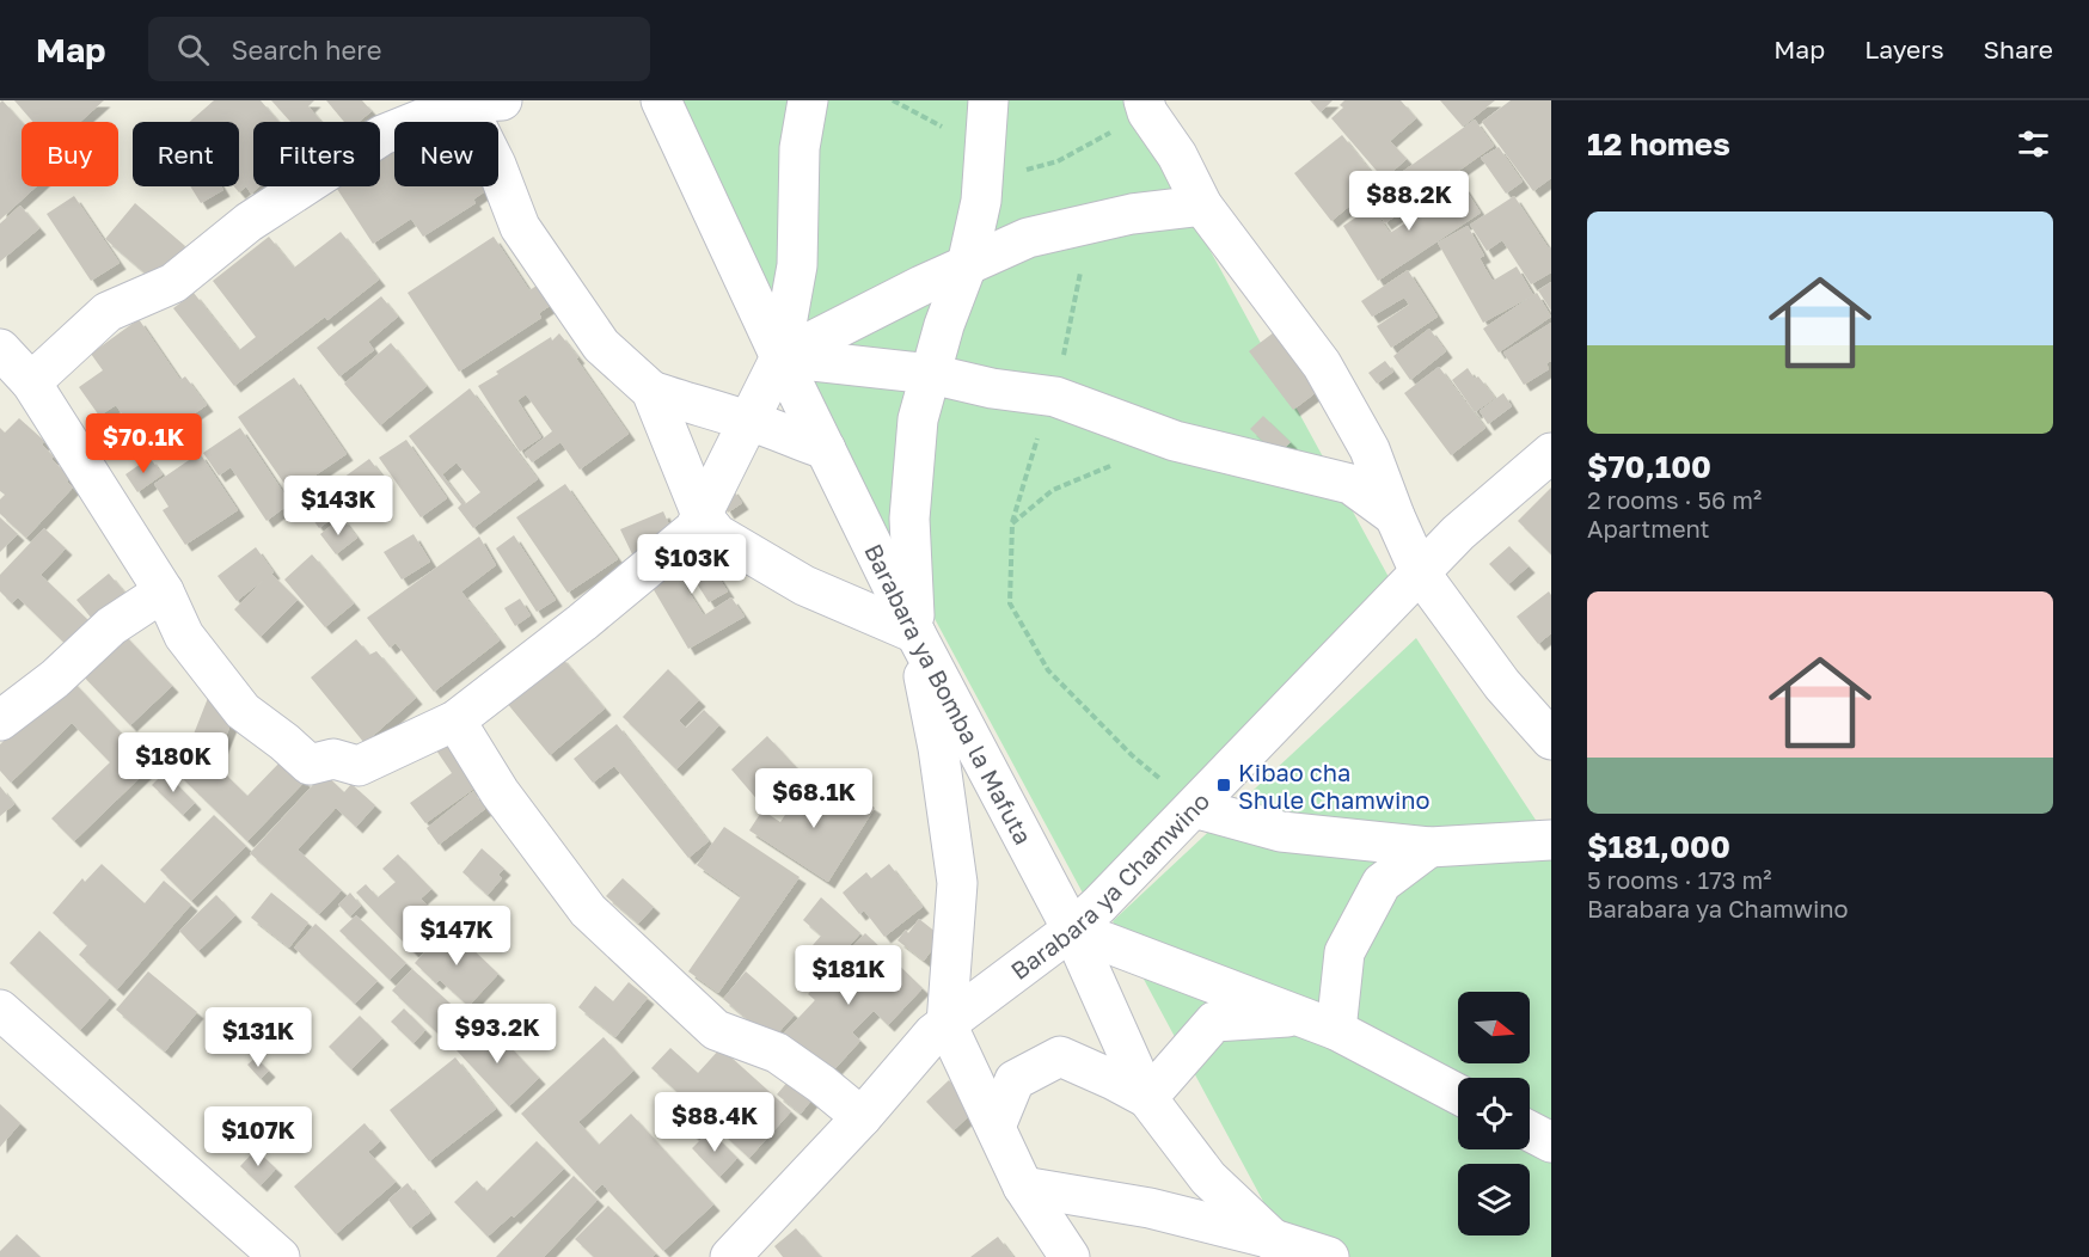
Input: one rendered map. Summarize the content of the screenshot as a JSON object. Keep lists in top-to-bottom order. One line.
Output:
{"streets":{"street":["Barabara ya Bomba la Mafuta","Barabara ya Chamwino"]},"crossings":[["Barabara ya Bomba la Mafuta","Barabara ya Chamwino"]],"places":{"transit":["Kibao cha Shule Chamwino"]},"north":"right","page":{"header":"Map","search":"Search here","nav":["Map","Layers","Share"],"heading":"12 homes","chip":["Buy","Rent","Filters","New"],"price":["$88.2K","$70.1K","$143K","$103K","$180K","$68.1K","$147K","$181K","$93.2K","$131K","$88.4K","$107K"],"list":[{"name":"$70,100","note":"2 rooms · 56 m² · Apartment"},{"name":"$181,000","note":"5 rooms · 173 m² · Barabara ya Chamwino"}]}}
